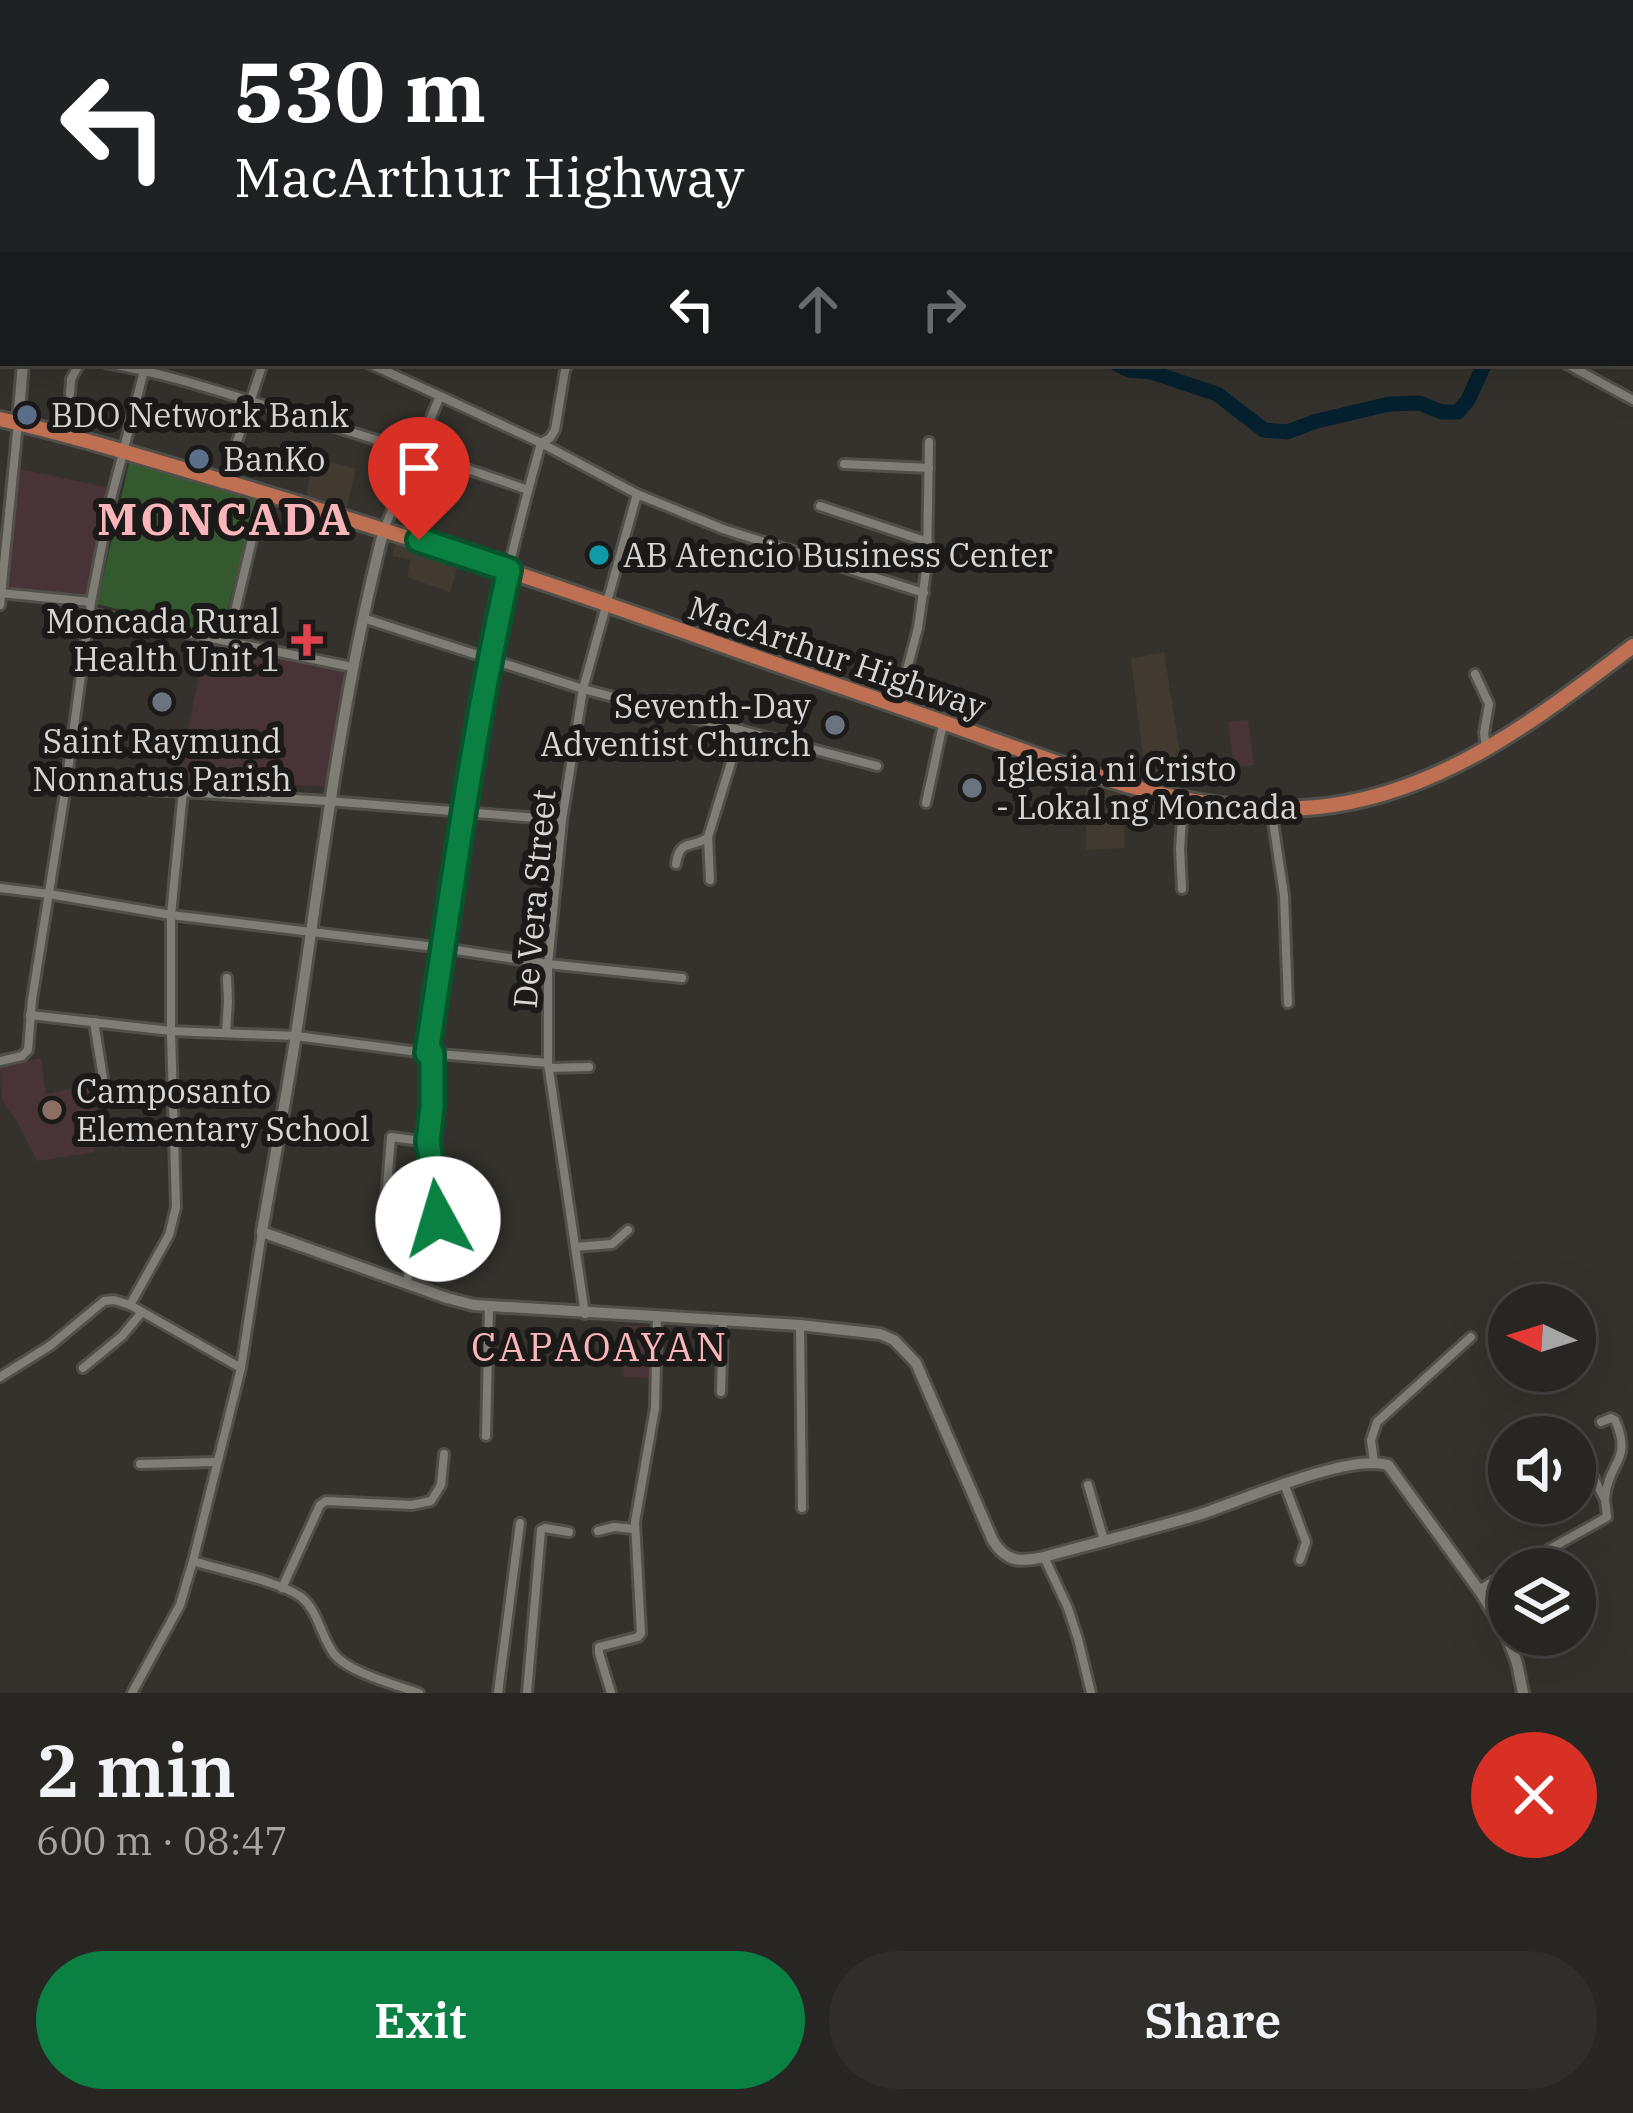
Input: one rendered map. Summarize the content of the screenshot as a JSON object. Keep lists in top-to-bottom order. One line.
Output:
{"streets":{"highway":["MacArthur Highway"],"street":["De Vera Street"]},"crossings":[["MacArthur Highway","De Vera Street"]],"districts":["MONCADA","CAPAOAYAN"],"places":{"other":["BDO Network Bank","BanKo","AB Atencio Business Center","Saint Raymund Nonnatus Parish","Seventh-Day Adventist Church","Iglesia ni Cristo - Lokal ng Moncada","Camposanto Elementary School"],"health":["Moncada Rural Health Unit 1"]},"north":"left","page":{"turn":["530 m","MacArthur Highway"],"heading":["2 min","600 m · 08:47"],"buttons":["Exit","Share"]}}
